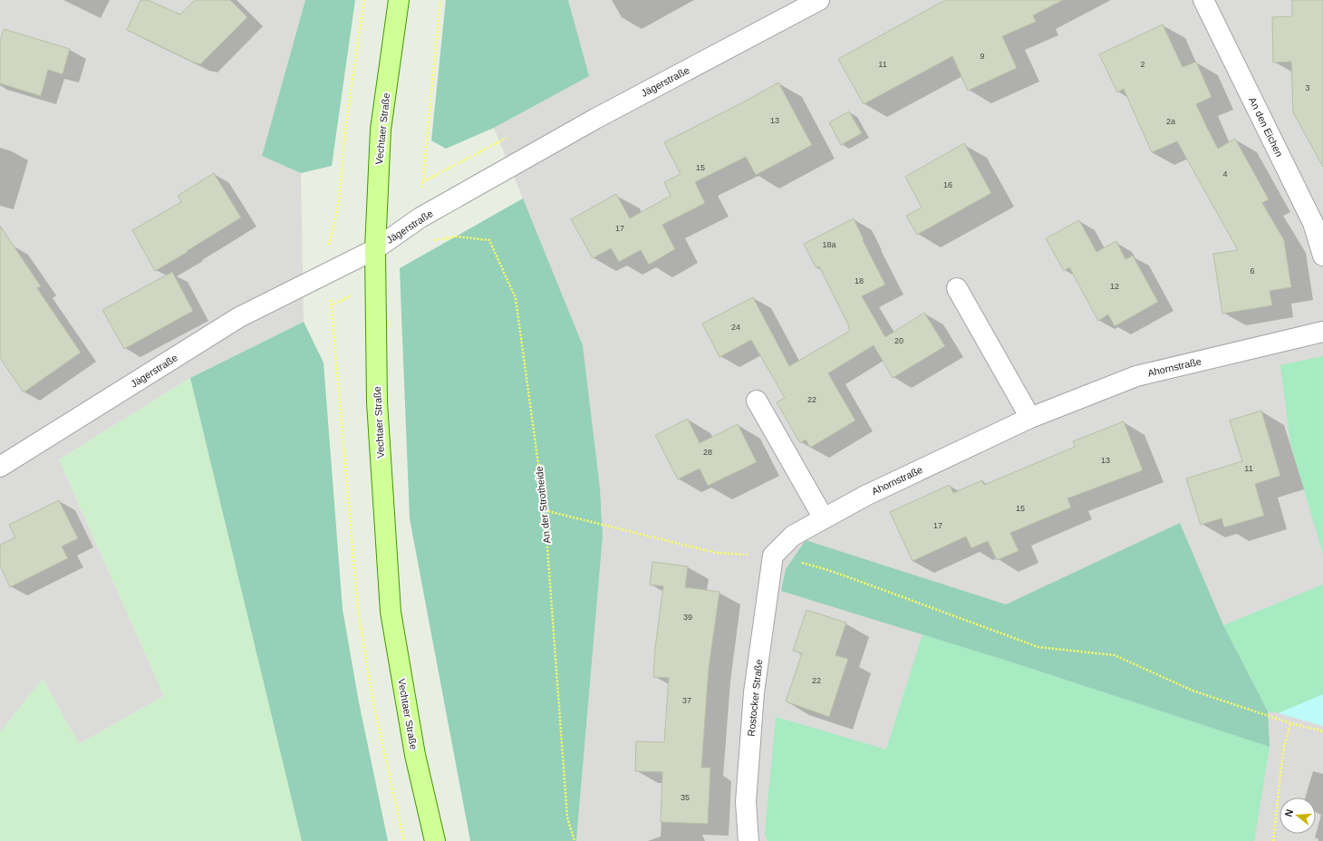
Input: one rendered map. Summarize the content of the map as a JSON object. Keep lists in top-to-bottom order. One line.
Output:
{"streets":{"main road":["Vechtaer Straße"],"street":["Jägerstraße","An den Eichen","Ahornstraße","Rostocker Straße"],"path":["An der Strotheide"]},"crossings":[["Jägerstraße","Vechtaer Straße"],["Ahornstraße","Rostocker Straße"]],"house_numbers":["9","11","2","3","13","2a","15","4","16","17","18a","6","18","12","24","20","22","28","13","11","15","17","39","22","37","35"],"north":"left"}
